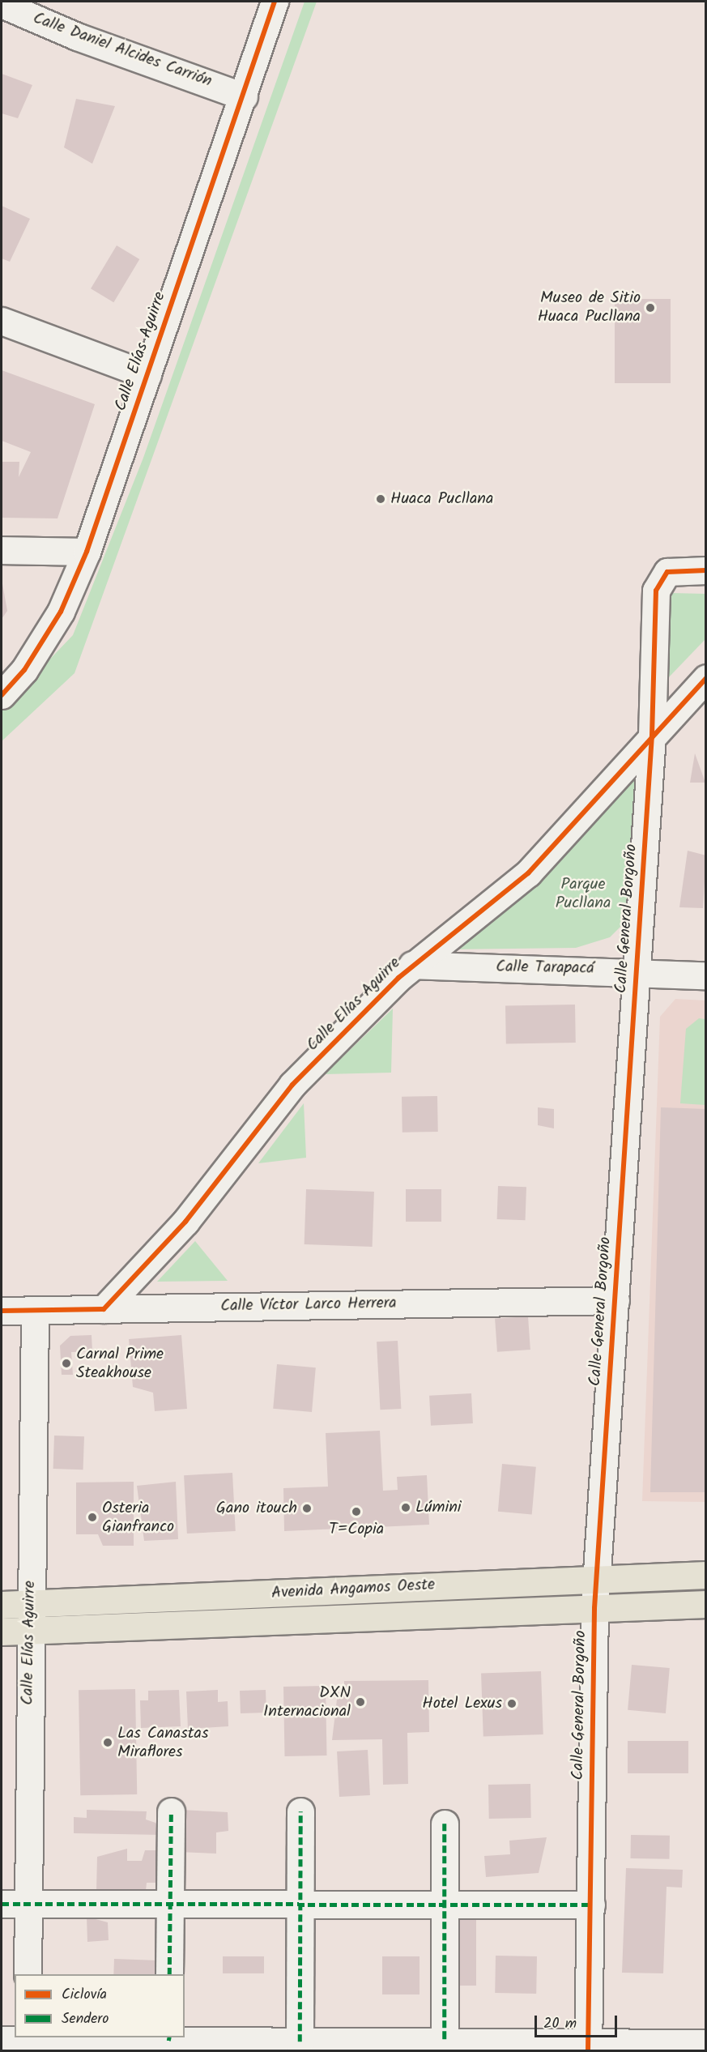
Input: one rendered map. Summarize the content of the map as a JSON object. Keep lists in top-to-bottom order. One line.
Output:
{"streets":{"main road":["Avenida Angamos Oeste"],"street":["Calle Daniel Alcides Carrión","Calle Elías Aguirre","Calle General Borgoño","Calle Tarapacá","Calle Víctor Larco Herrera"]},"crossings":[["Calle Daniel Alcides Carrión","Calle Elías Aguirre"],["Calle Elías Aguirre","Calle General Borgoño"],["Calle Elías Aguirre","Calle Tarapacá"],["Calle Elías Aguirre","Calle Víctor Larco Herrera"],["Calle Elías Aguirre","Avenida Angamos Oeste"],["Calle General Borgoño","Calle Tarapacá"],["Calle General Borgoño","Calle Víctor Larco Herrera"],["Calle General Borgoño","Avenida Angamos Oeste"]],"parks":["Parque Pucllana"],"places":["Museo de Sitio Huaca Pucllana","Huaca Pucllana","Carnal Prime Steakhouse","Lúmini","Gano itouch","T=Copia","Osteria Gianfranco","DXN Internacional","Hotel Lexus","Las Canastas Miraflores"],"legend":["Ciclovía","Sendero"],"scale_bar":"20 m"}
